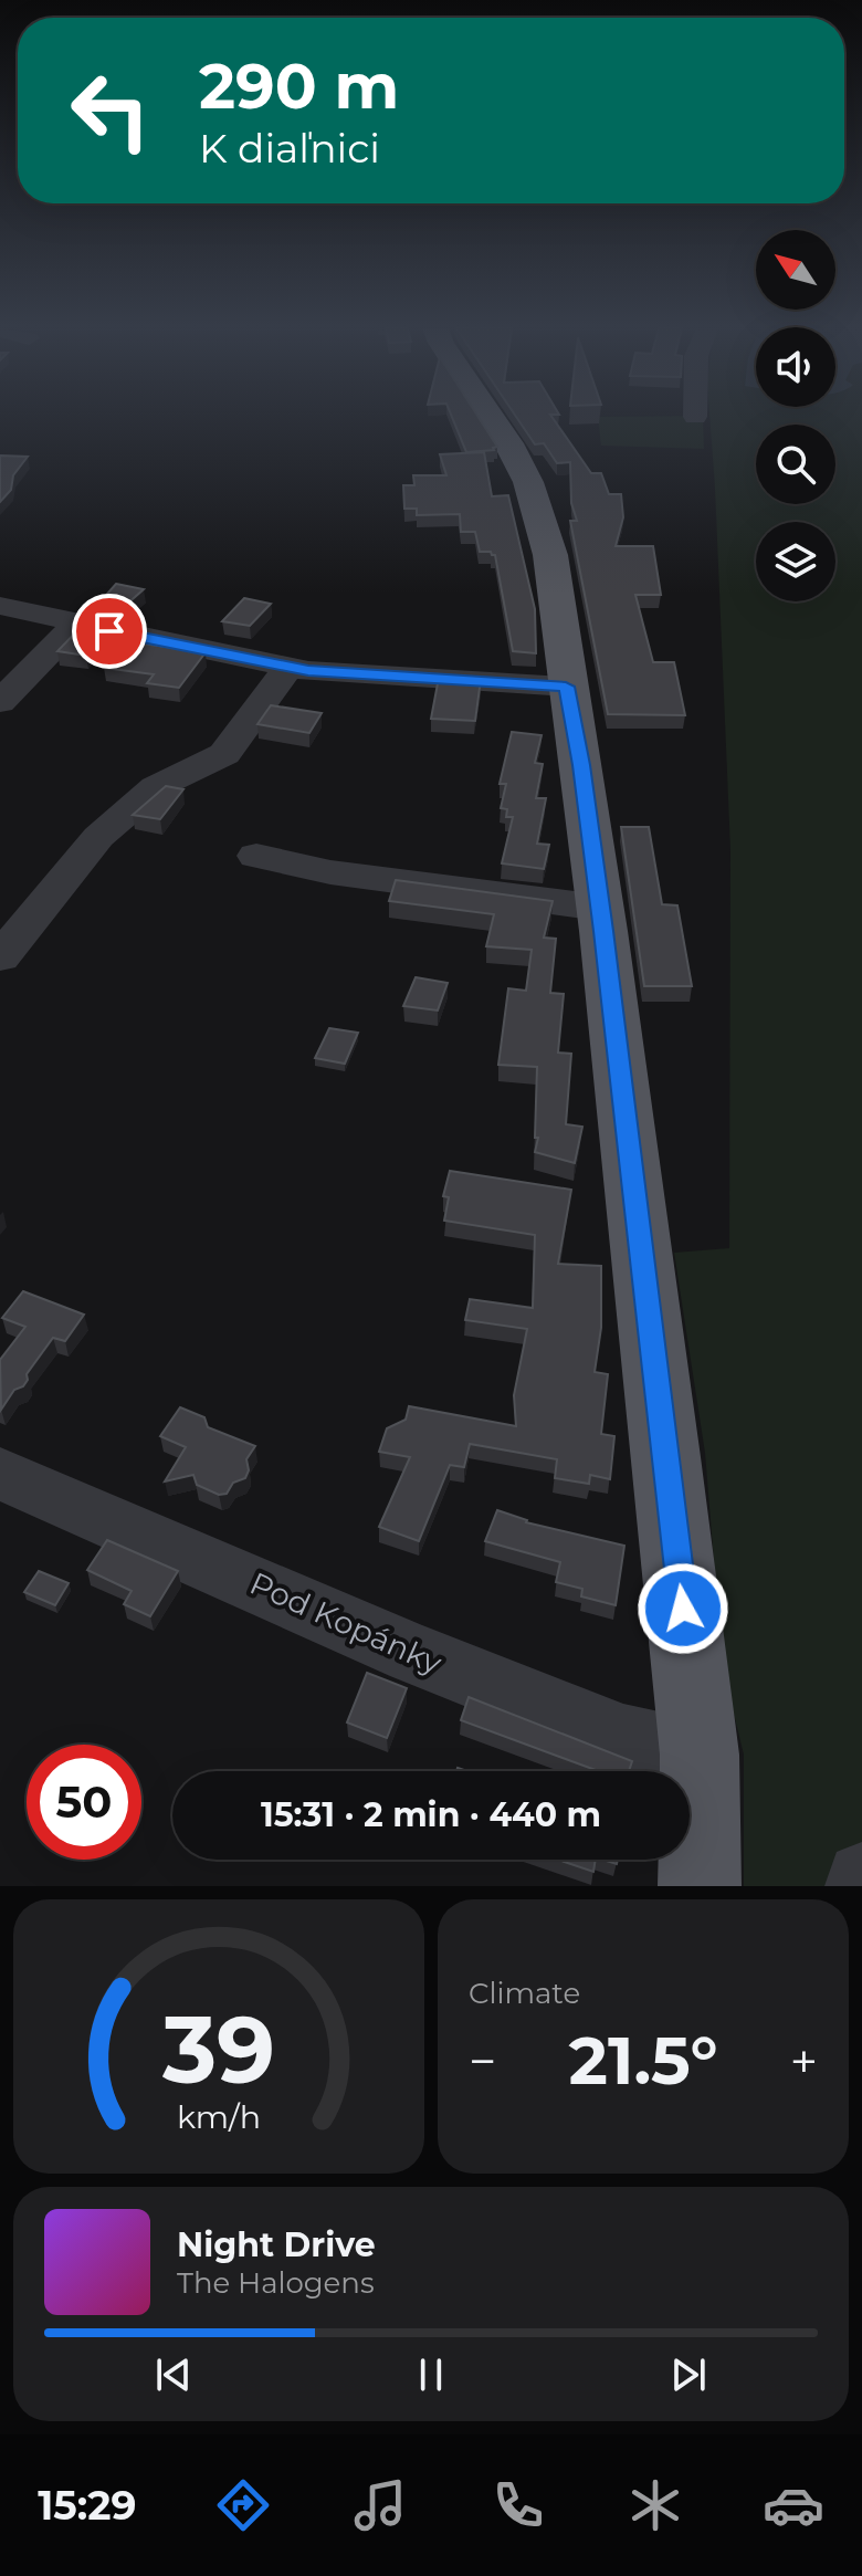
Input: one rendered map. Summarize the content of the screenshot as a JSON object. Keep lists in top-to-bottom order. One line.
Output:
{"streets":{"street":["Pod Kopánky"]},"north":"top left","page":{"turn":["290 m","K diaľnici"],"limit":"50","trip":"15:31 · 2 min · 440 m","tile":"Climate","heat":["−","21.5°","+"],"song":["Night Drive","The Halogens"],"tabs":"15:29","gauge":["39","km/h"]}}
